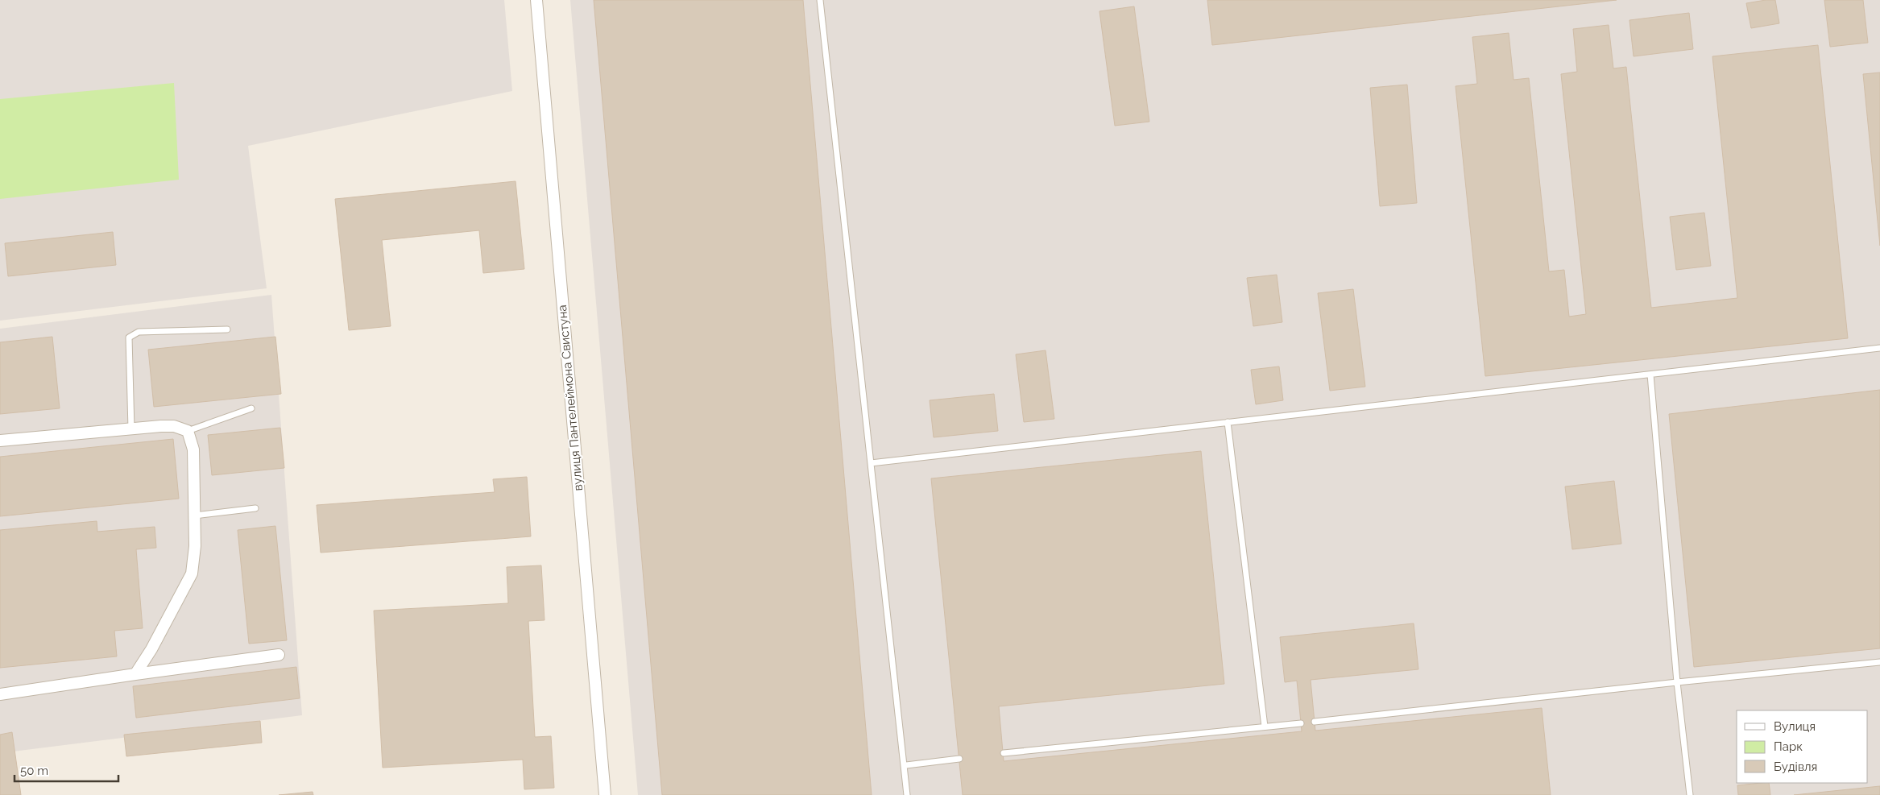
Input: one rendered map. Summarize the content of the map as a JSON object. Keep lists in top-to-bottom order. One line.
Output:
{"streets":{"street":["вулиця Пантелеймона Свистуна"]},"legend":["Вулиця","Парк","Будівля"],"scale_bar":"50 m"}
